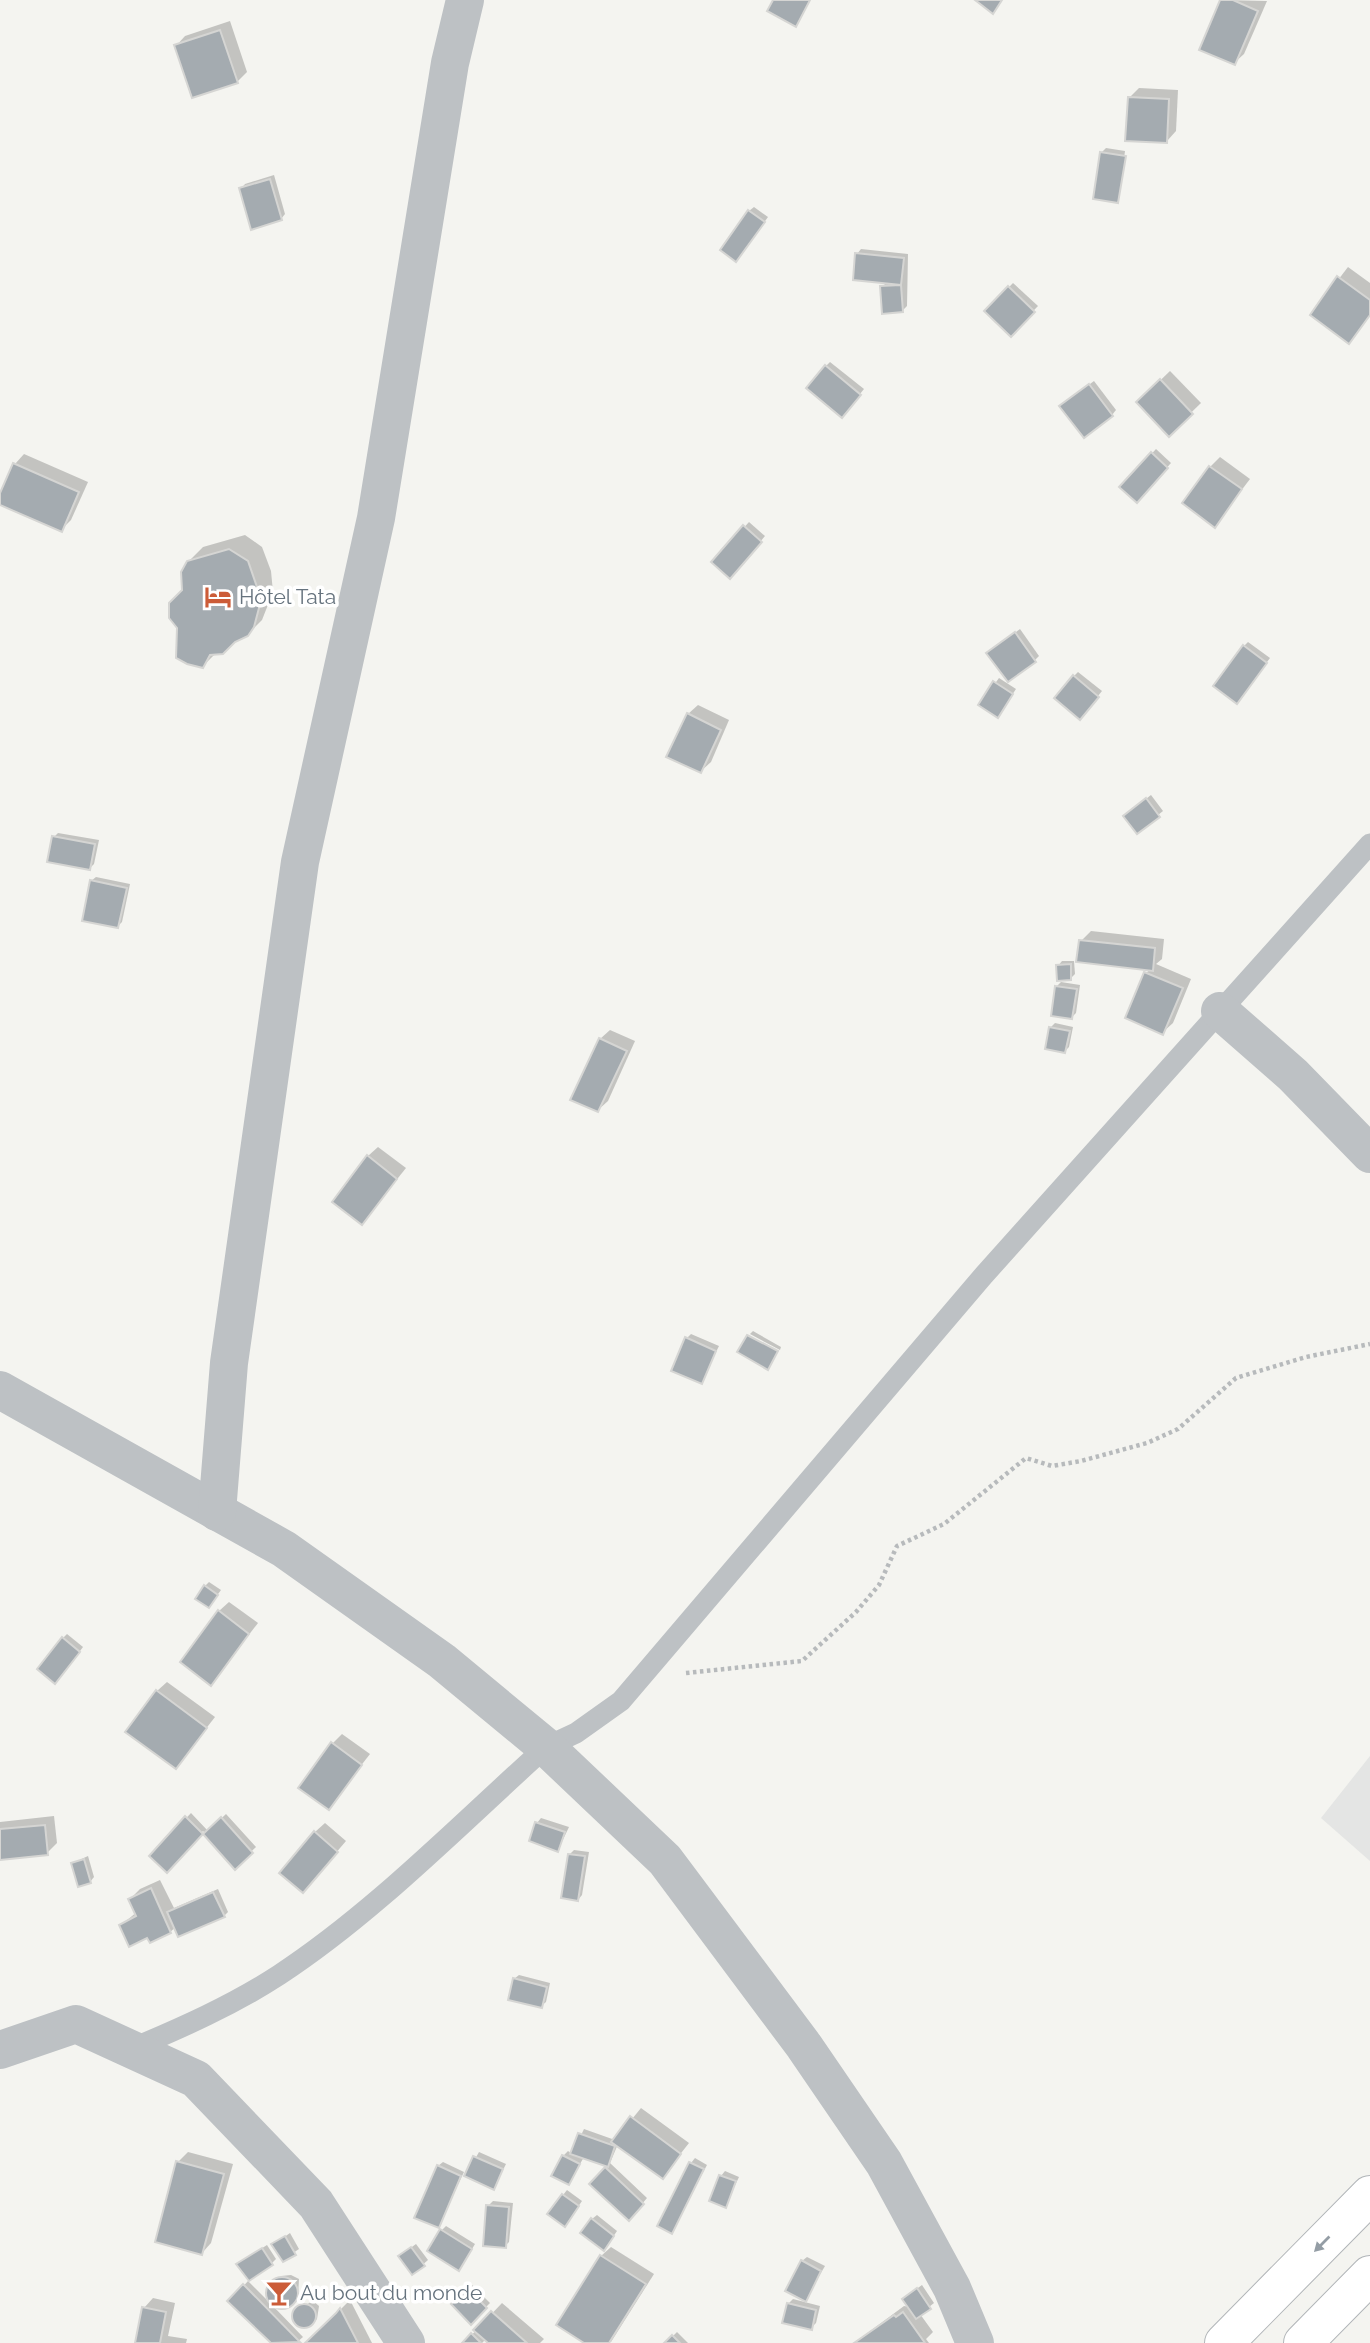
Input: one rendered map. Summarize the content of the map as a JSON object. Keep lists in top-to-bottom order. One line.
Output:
{"places":{"hotel":["Hôtel Tata"],"bar":["Au bout du monde"]}}
